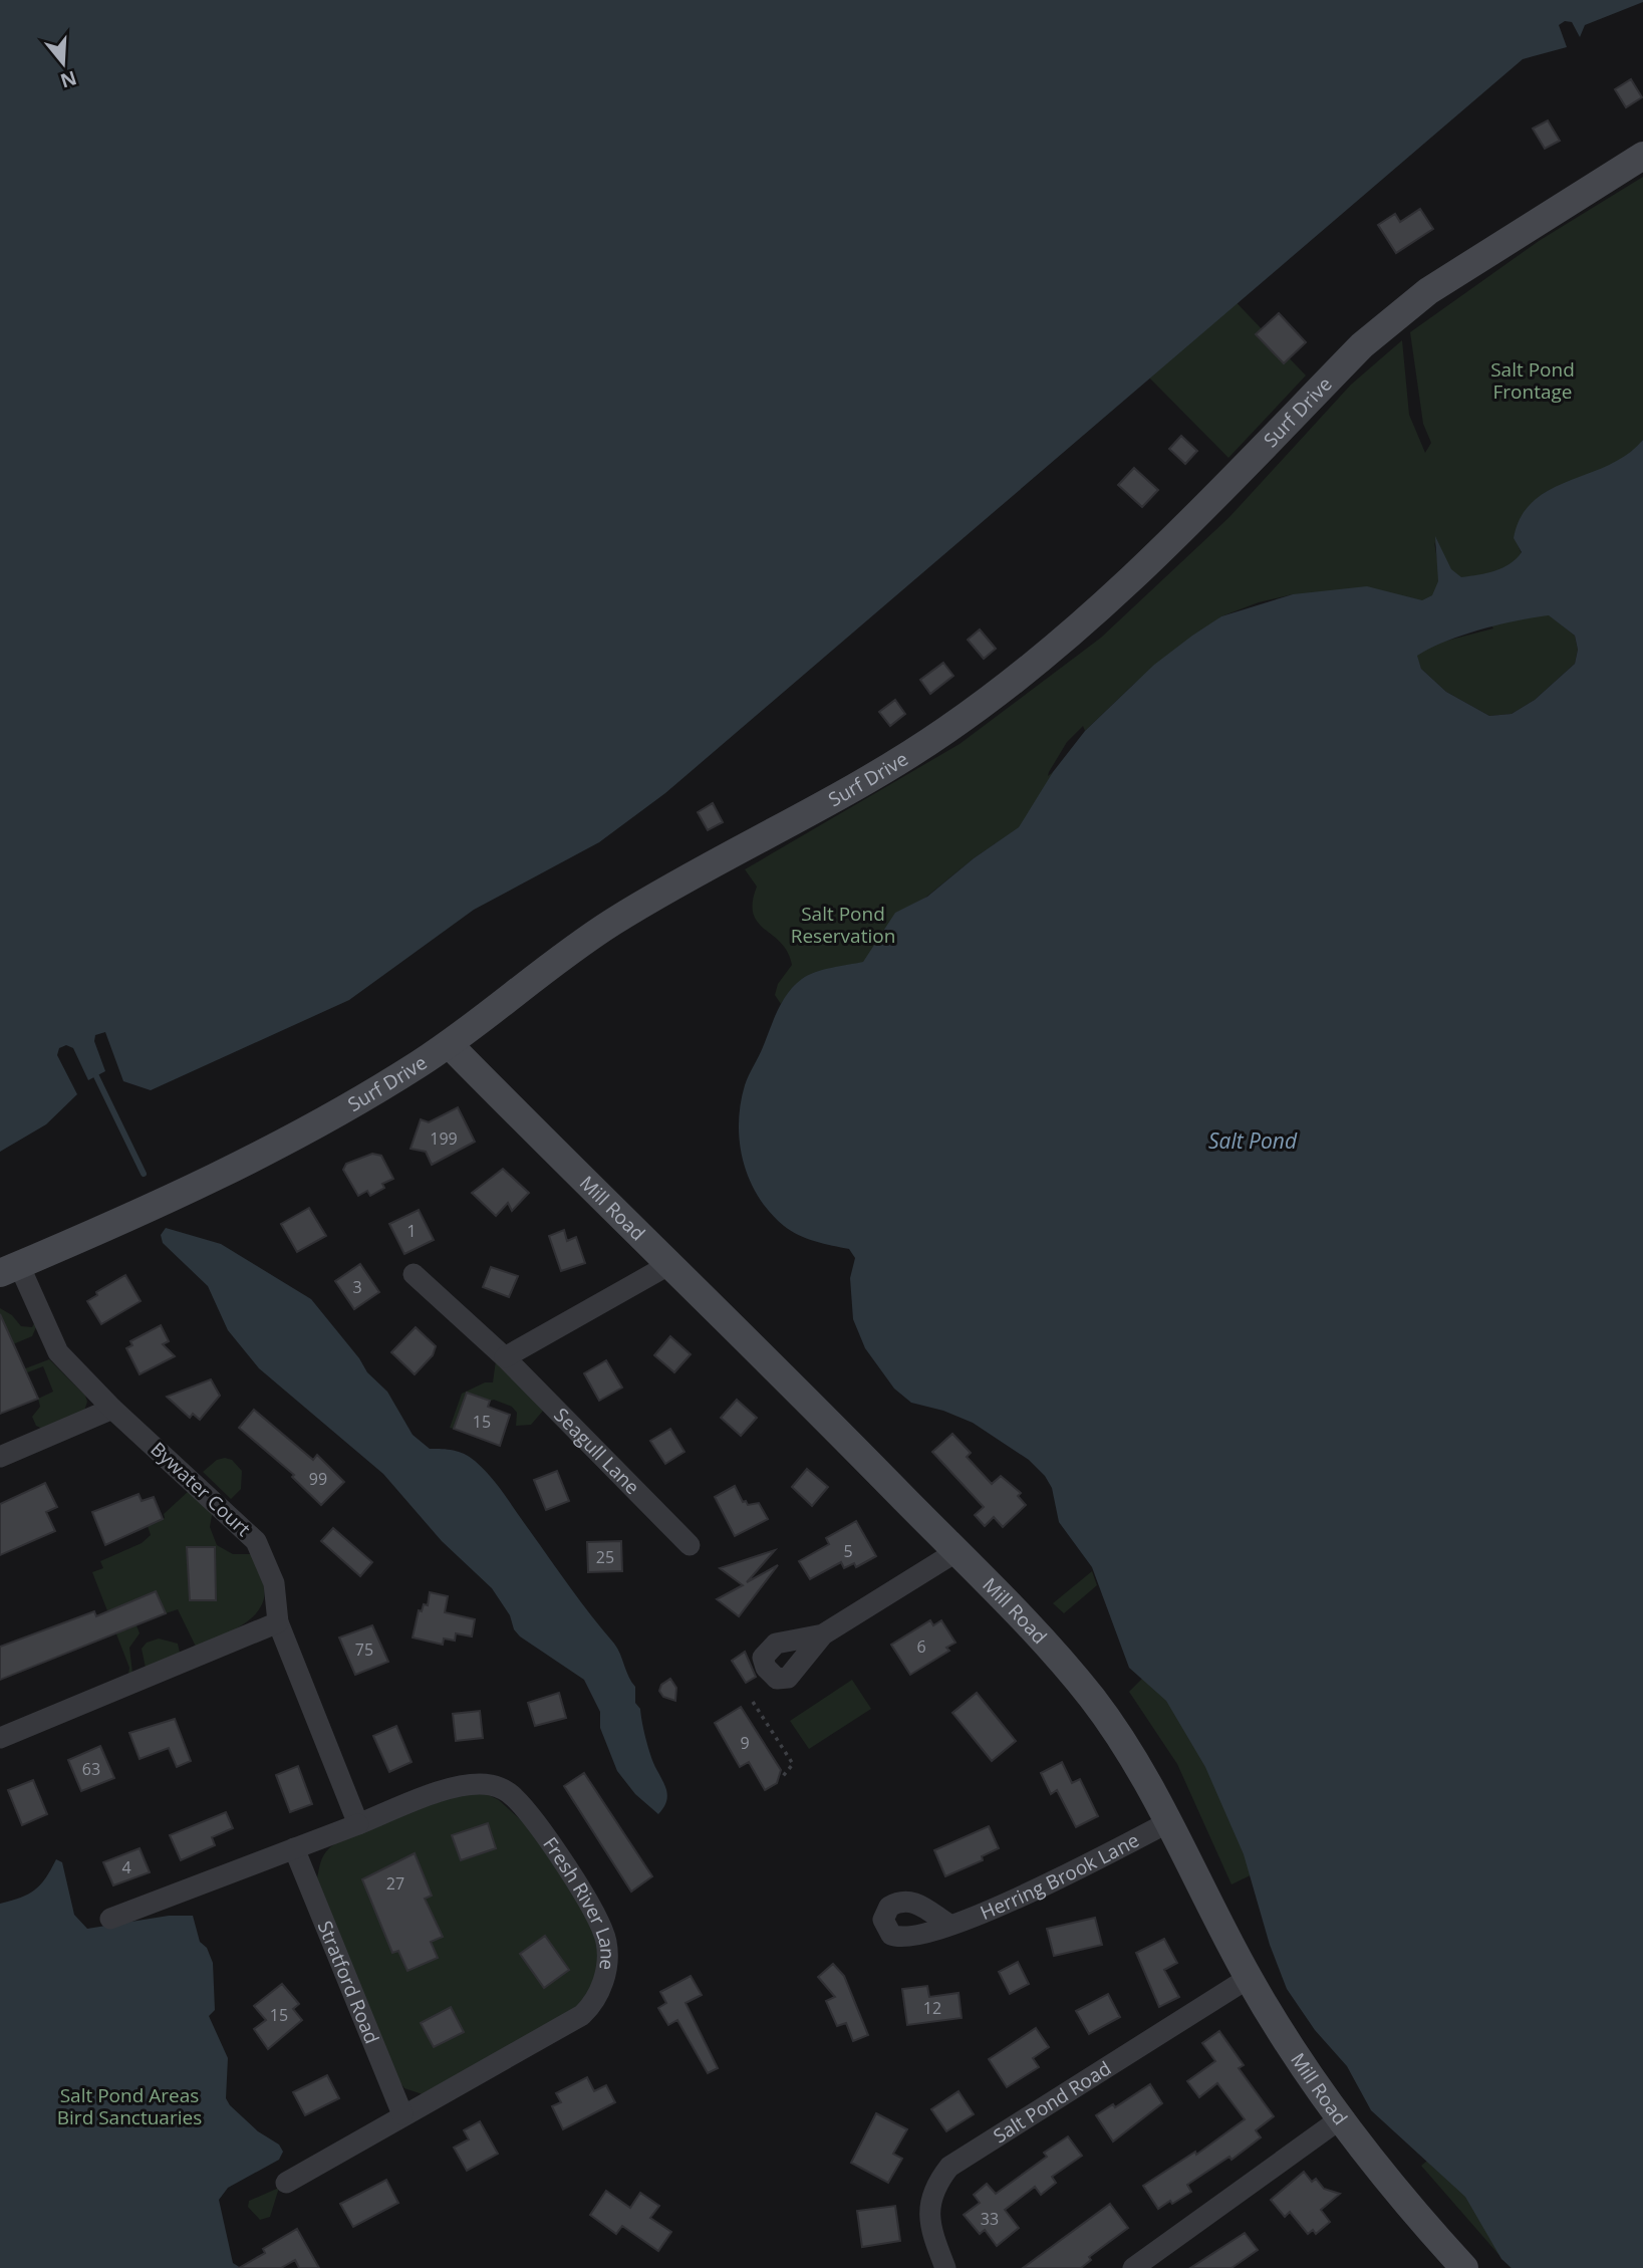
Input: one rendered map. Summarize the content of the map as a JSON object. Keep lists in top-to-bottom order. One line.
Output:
{"streets":{"main road":["Surf Drive","Mill Road"],"street":["Seagull Lane","Bywater Court","Herring Brook Lane","Fresh River Lane","Stratford Road","Salt Pond Road"]},"crossings":[["Surf Drive","Mill Road"],["Surf Drive","Bywater Court"],["Mill Road","Herring Brook Lane"],["Mill Road","Salt Pond Road"],["Fresh River Lane","Stratford Road"]],"water":["Salt Pond"],"parks":["Salt Pond Frontage","Salt Pond Reservation","Salt Pond Areas Bird Sanctuaries"],"house_numbers":["199","1","3","15","99","5","25","6","75","9","63","4","27","12","15","33"],"north":"bottom"}
